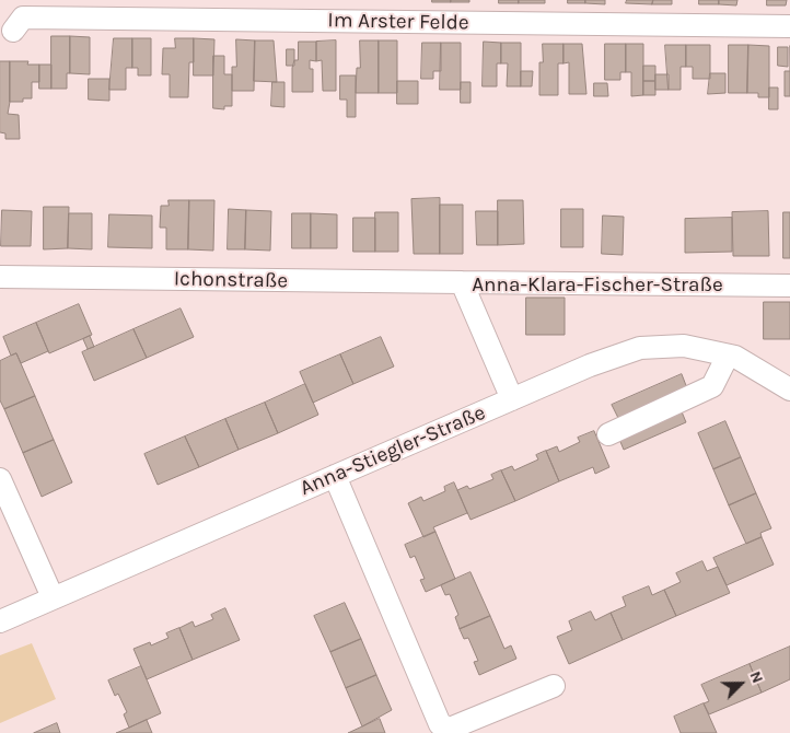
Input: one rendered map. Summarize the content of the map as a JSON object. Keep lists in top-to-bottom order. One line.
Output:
{"streets":{"street":["Im Arster Felde","Ichonstraße","Anna-Klara-Fischer-Straße","Anna-Stiegler-Straße"]},"crossings":[["Ichonstraße","Anna-Klara-Fischer-Straße"],["Anna-Klara-Fischer-Straße","Anna-Stiegler-Straße"]],"north":"top right"}
